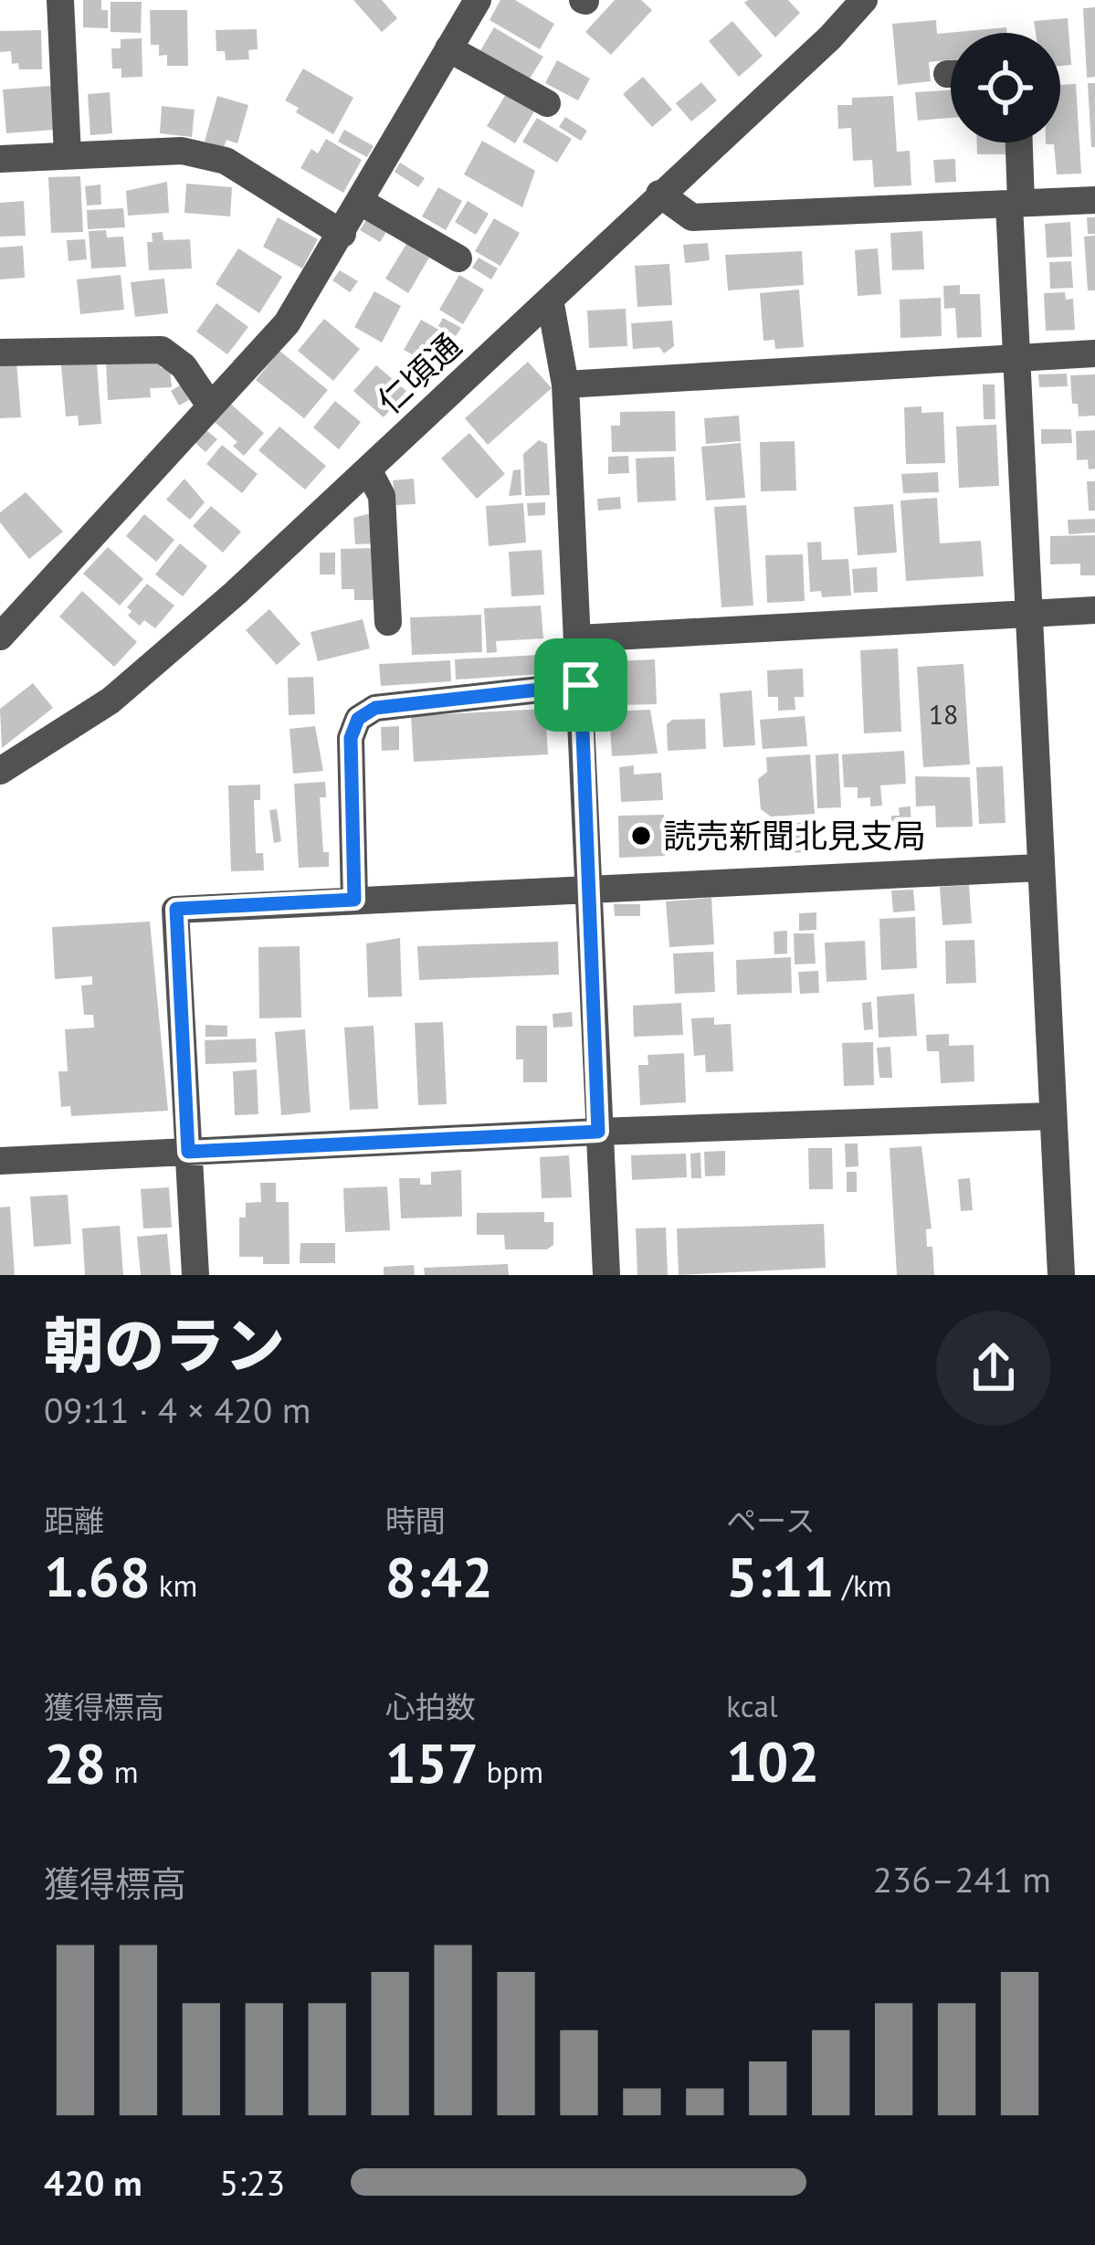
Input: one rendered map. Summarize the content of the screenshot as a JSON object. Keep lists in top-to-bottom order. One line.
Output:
{"streets":{"street":["仁頃通"]},"places":["読売新聞北見支局"],"house_numbers":["18"],"page":{"heading":["朝のラン","09:11 · 4 × 420 m"],"stats":[["距離","1.68 km"],["時間","8:42"],["ペース","5:11 /km"],["獲得標高","28 m"],["心拍数","157 bpm"],["kcal","102"]],"chart":["獲得標高","236–241 m"],"list":[{"name":"420 m","note":"5:23"}]}}
